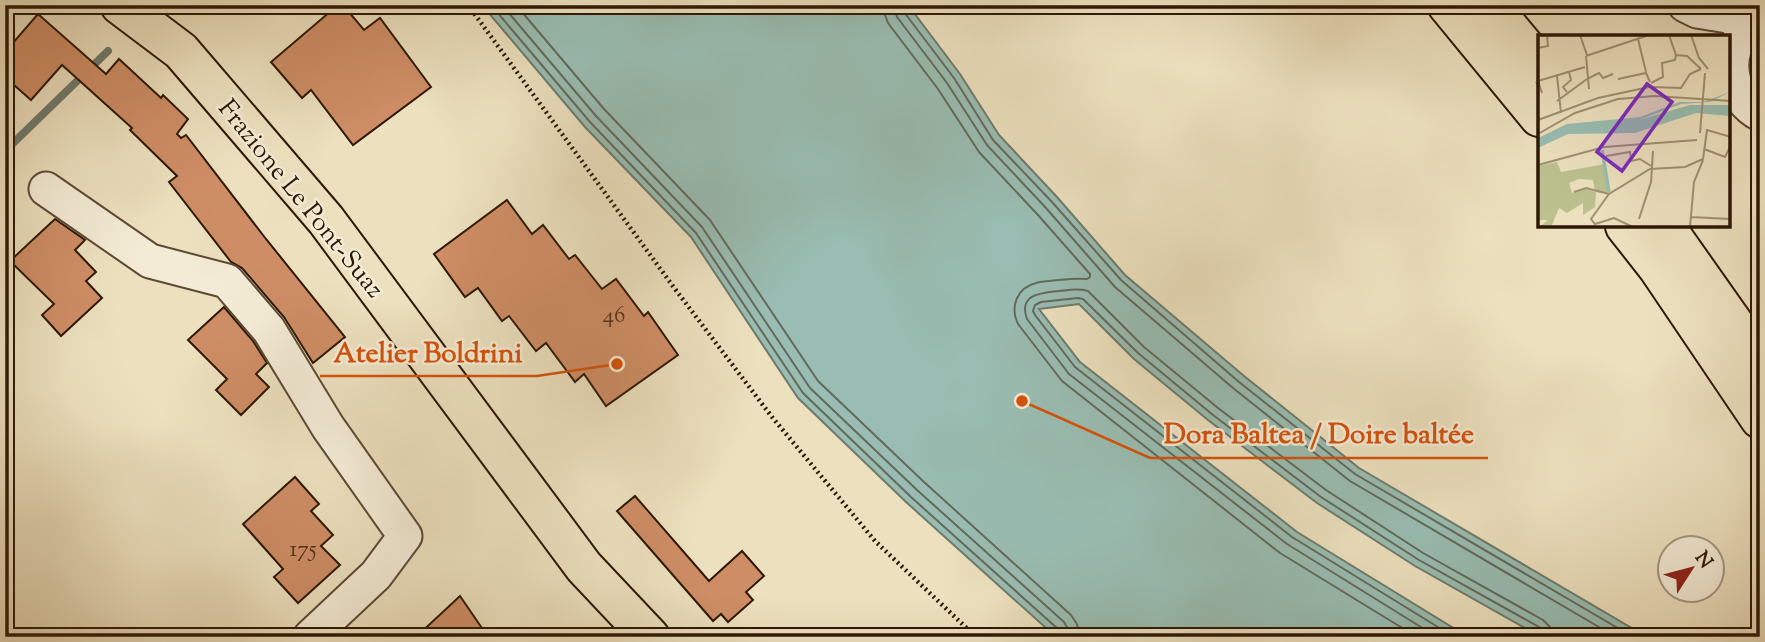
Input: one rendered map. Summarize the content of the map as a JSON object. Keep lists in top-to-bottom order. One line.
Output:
{"streets":{"main road":["Frazione Le Pont-Suaz"]},"places":["Atelier Boldrini","Dora Baltea / Doire baltée"],"house_numbers":["46","175"],"north":"top right"}
